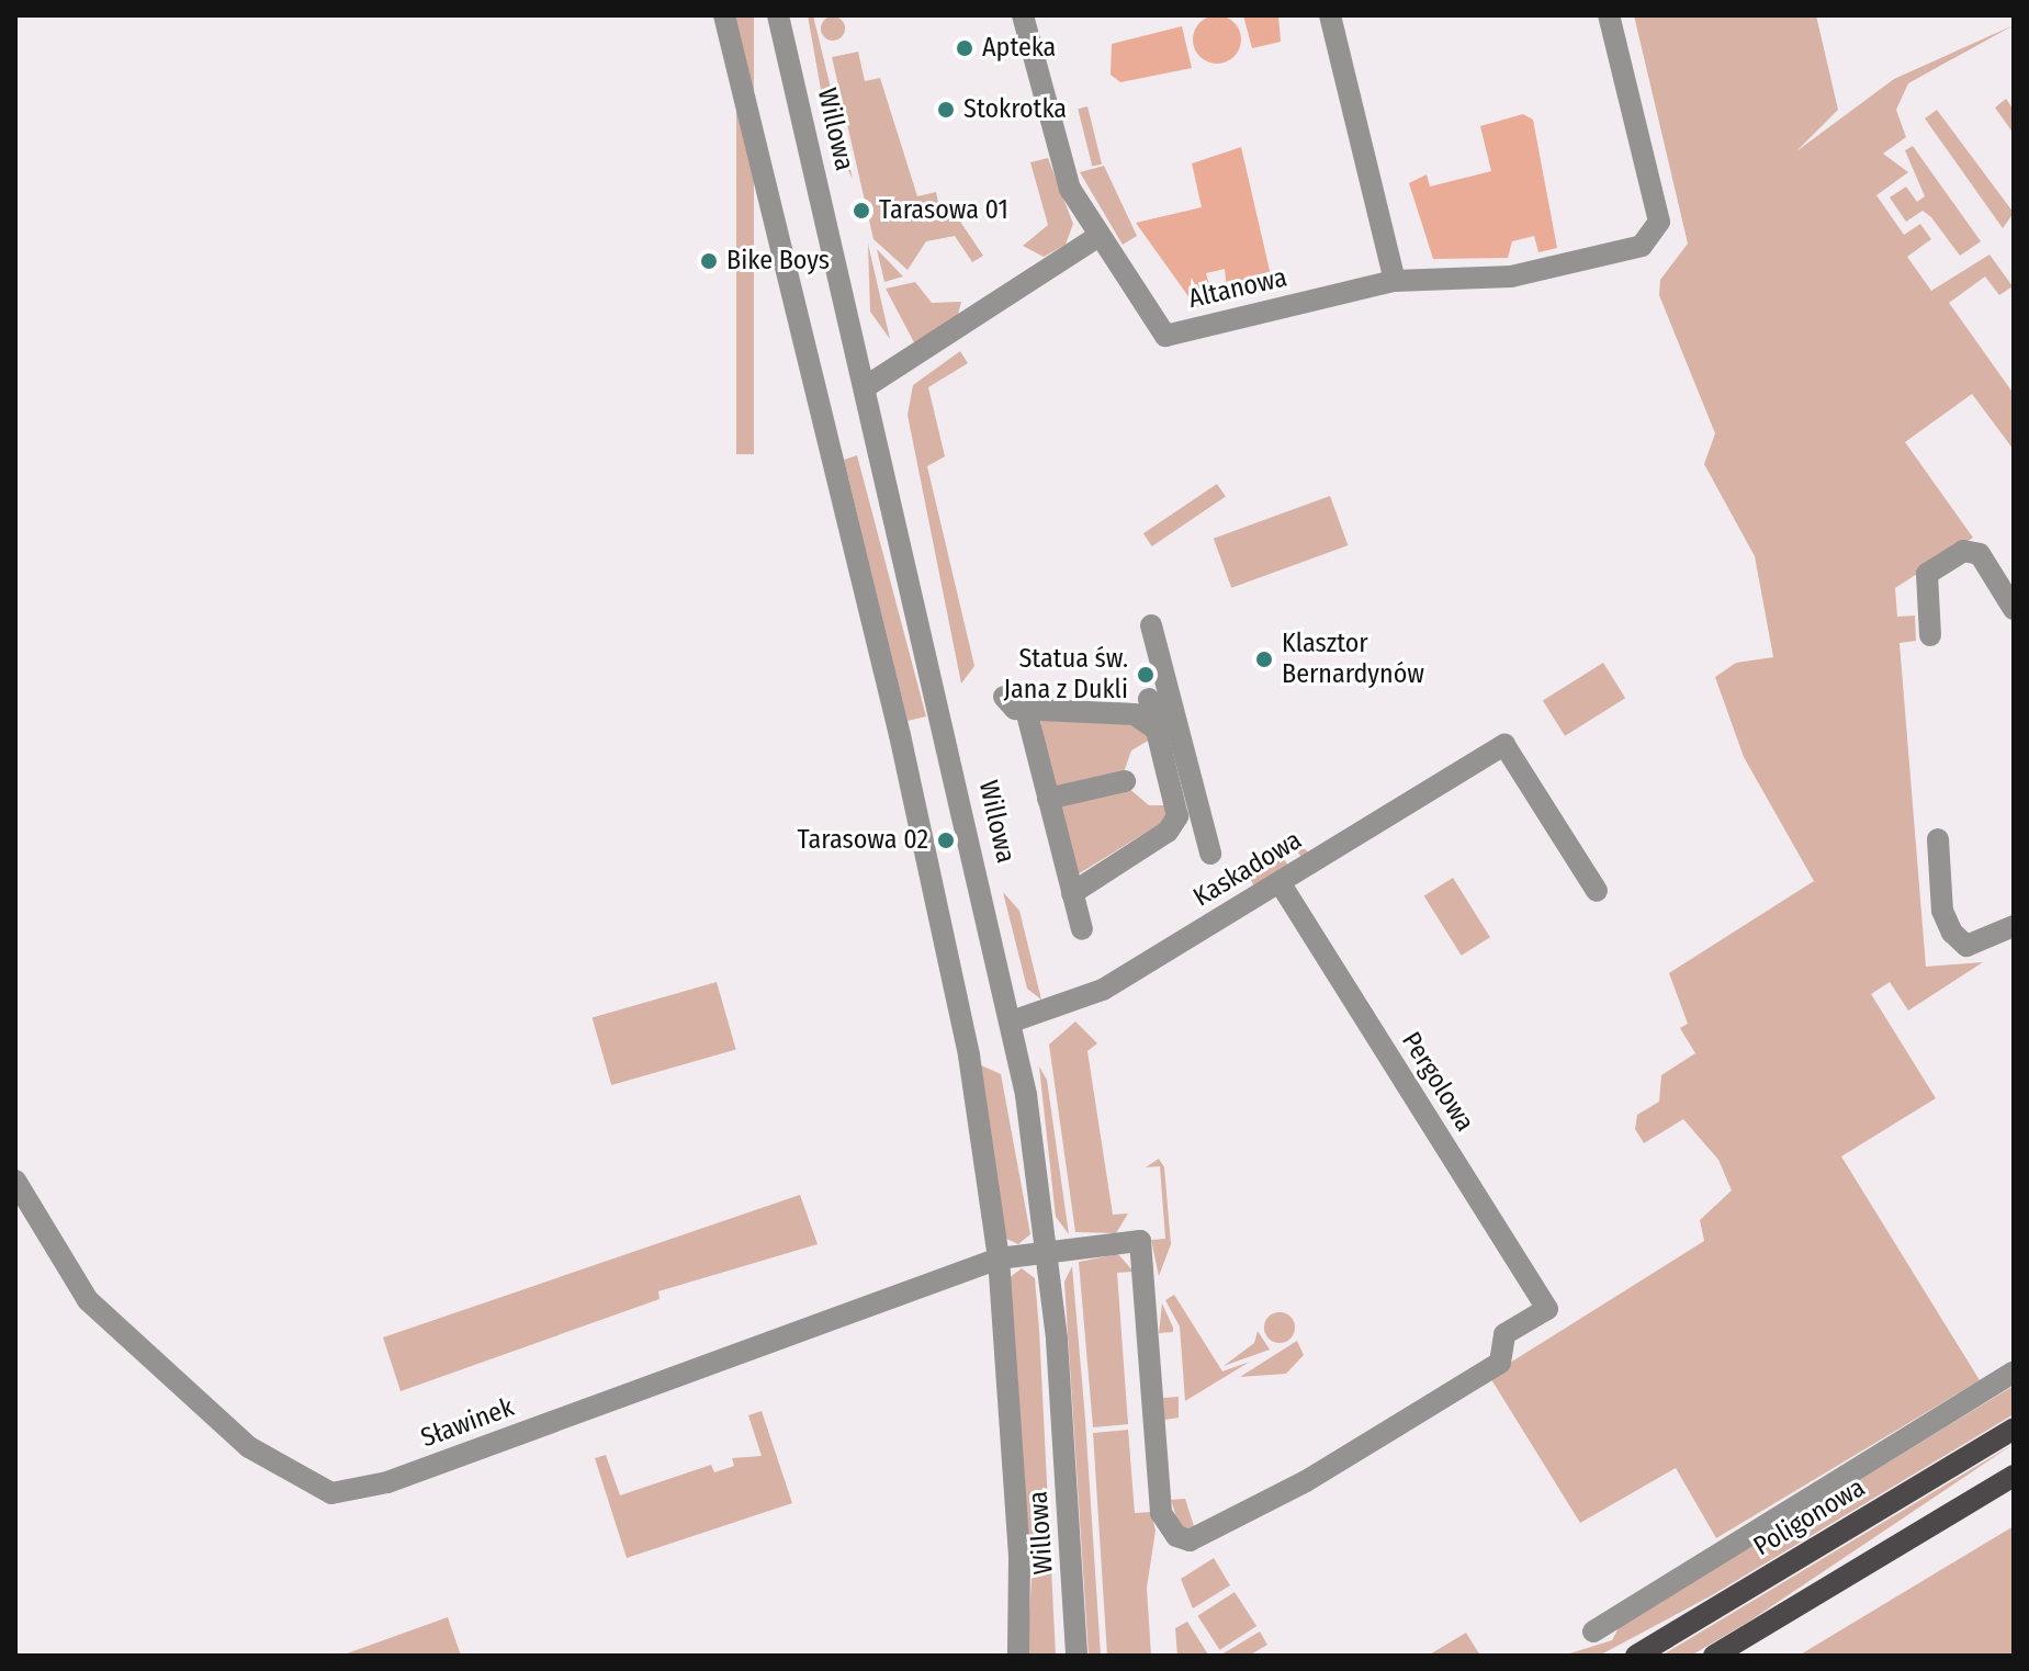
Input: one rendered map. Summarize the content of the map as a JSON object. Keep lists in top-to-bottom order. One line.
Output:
{"streets":{"main road":["Poligonowa"],"street":["Willowa","Altanowa","Kaskadowa","Pergolowa","Sławinek"]},"crossings":[["Willowa","Kaskadowa"],["Willowa","Sławinek"],["Kaskadowa","Pergolowa"],["Pergolowa","Sławinek"]],"places":["Apteka","Stokrotka","Tarasowa 01","Bike Boys","Klasztor Bernardynów","Statua św. Jana z Dukli","Tarasowa 02"]}
